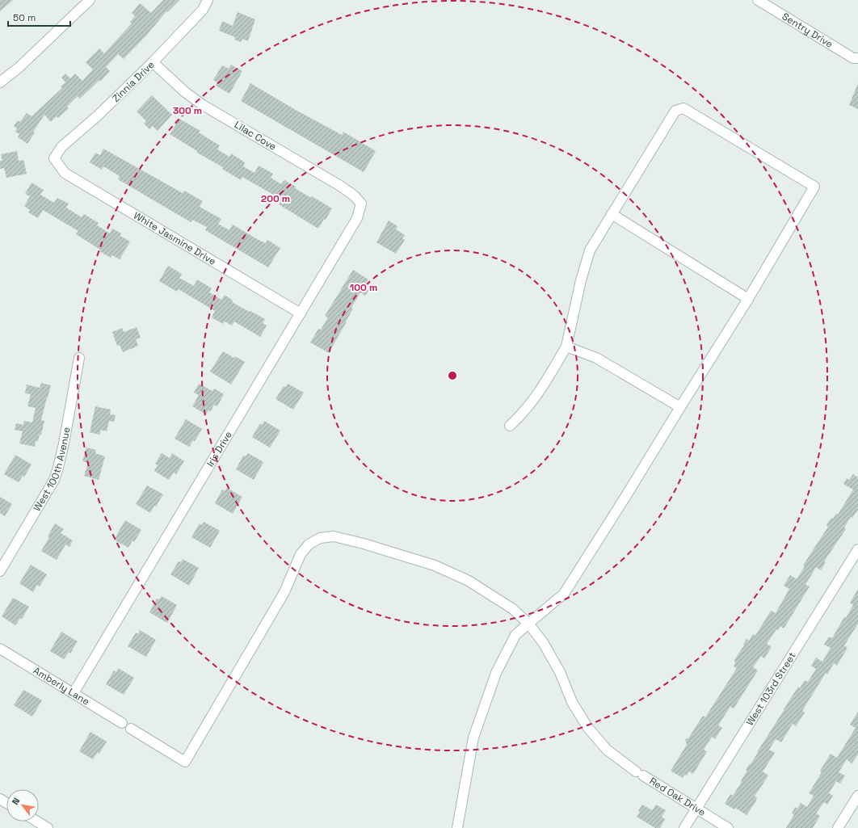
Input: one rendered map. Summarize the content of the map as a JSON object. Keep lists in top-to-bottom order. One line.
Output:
{"streets":{"street":["Sentry Drive","Zinnia Drive","Lilac Cove","White Jasmine Drive","Iris Drive","West 100th Avenue","Amberly Lane","West 103rd Street","Red Oak Drive"]},"crossings":[["Zinnia Drive","Lilac Cove"],["Zinnia Drive","White Jasmine Drive"],["Lilac Cove","Iris Drive"],["White Jasmine Drive","Iris Drive"],["Iris Drive","Amberly Lane"],["West 103rd Street","Red Oak Drive"]],"scale_bar":"50 m","north":"top left","rings":["300 m","200 m","100 m"]}
